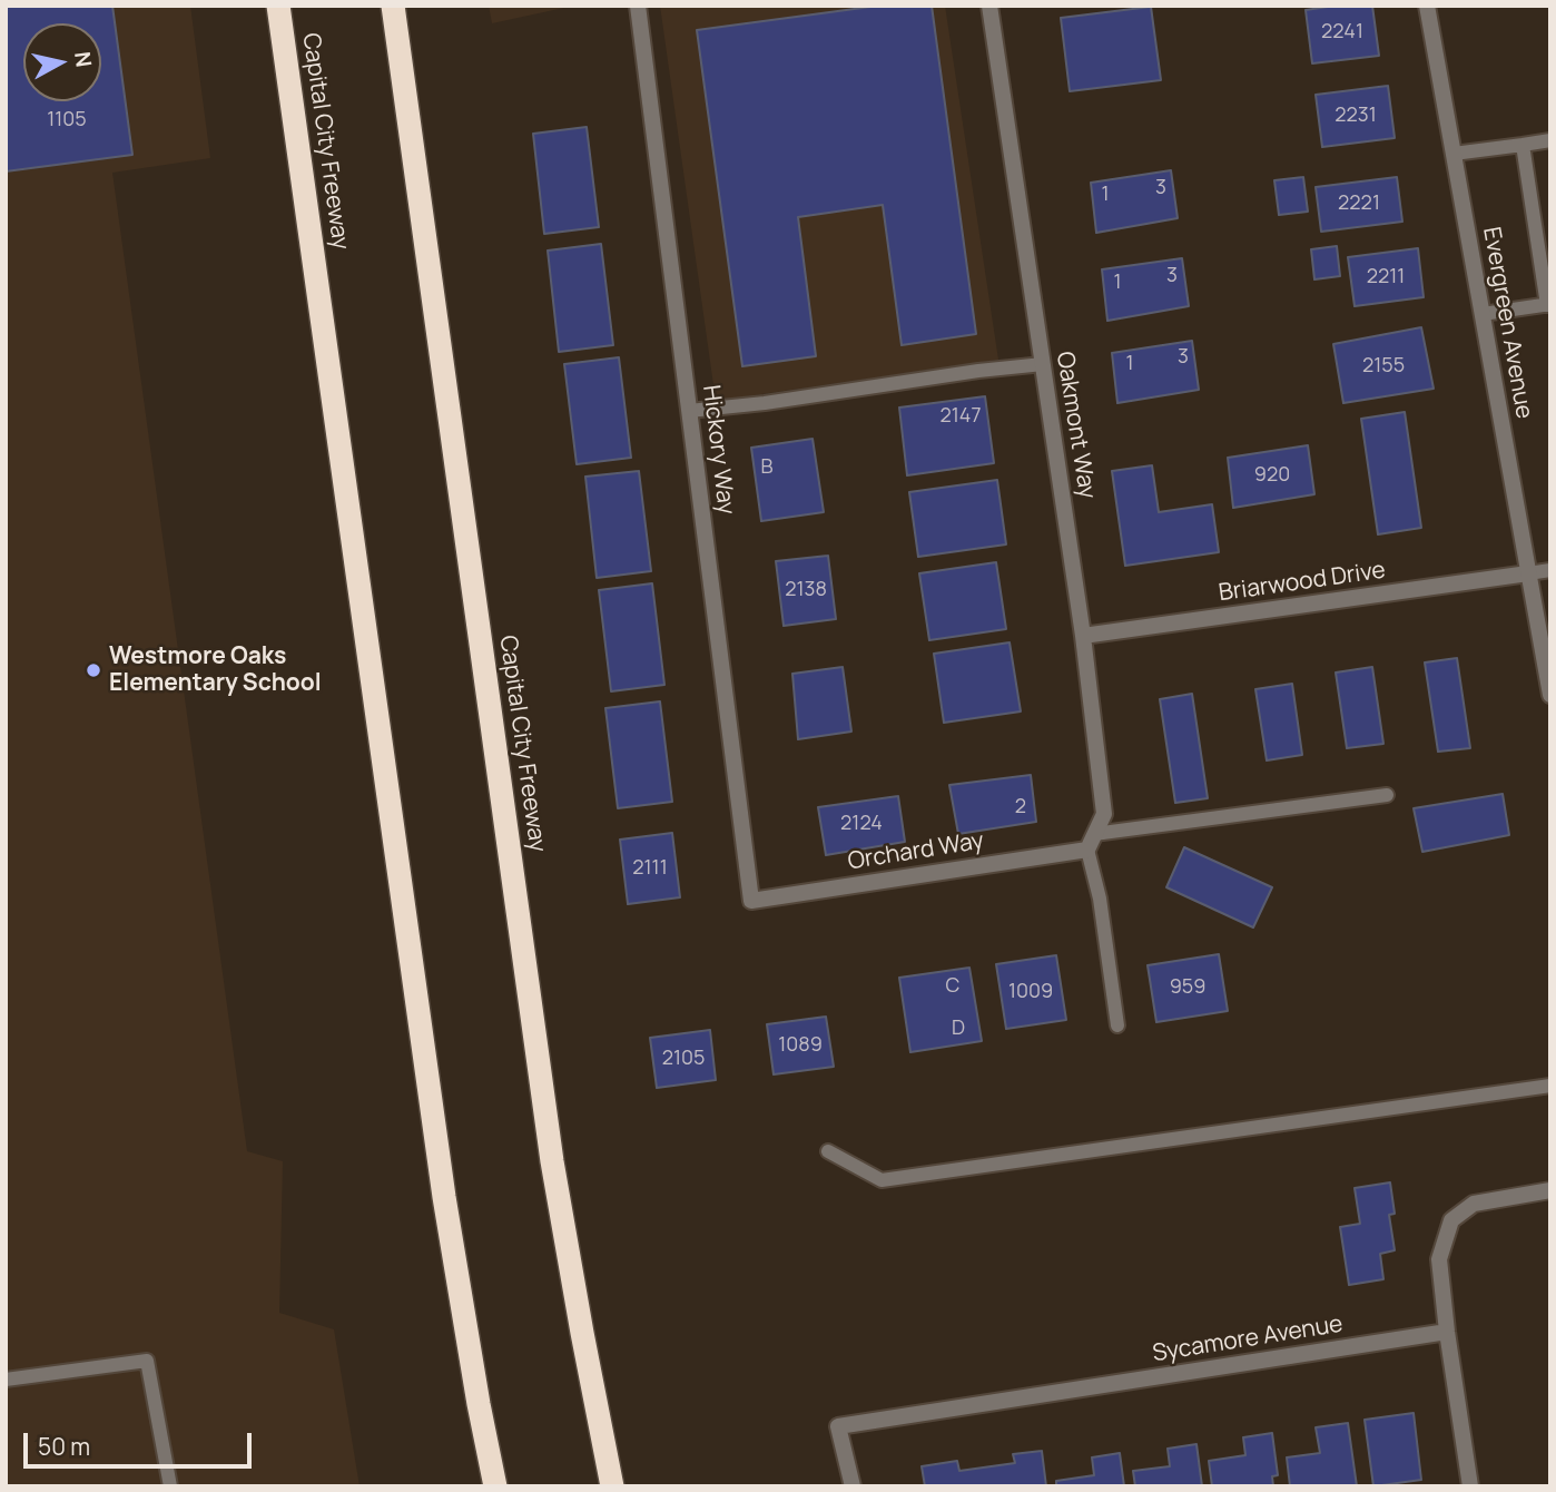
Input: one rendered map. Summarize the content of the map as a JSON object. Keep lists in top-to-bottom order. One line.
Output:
{"streets":{"highway":["Capital City Freeway"],"street":["Evergreen Avenue","Oakmont Way","Hickory Way","Briarwood Drive","Orchard Way","Sycamore Avenue"]},"crossings":[["Evergreen Avenue","Briarwood Drive"],["Oakmont Way","Briarwood Drive"],["Oakmont Way","Orchard Way"],["Hickory Way","Orchard Way"]],"places":["Westmore Oaks Elementary School"],"house_numbers":["2241","2231","1105","3","1","2221","3","2211","1","3","1","2155","2147","B","920","2138","2","2124","2111","C","959","1009","D","1089","2105"],"scale_bar":"50 m","north":"right"}
